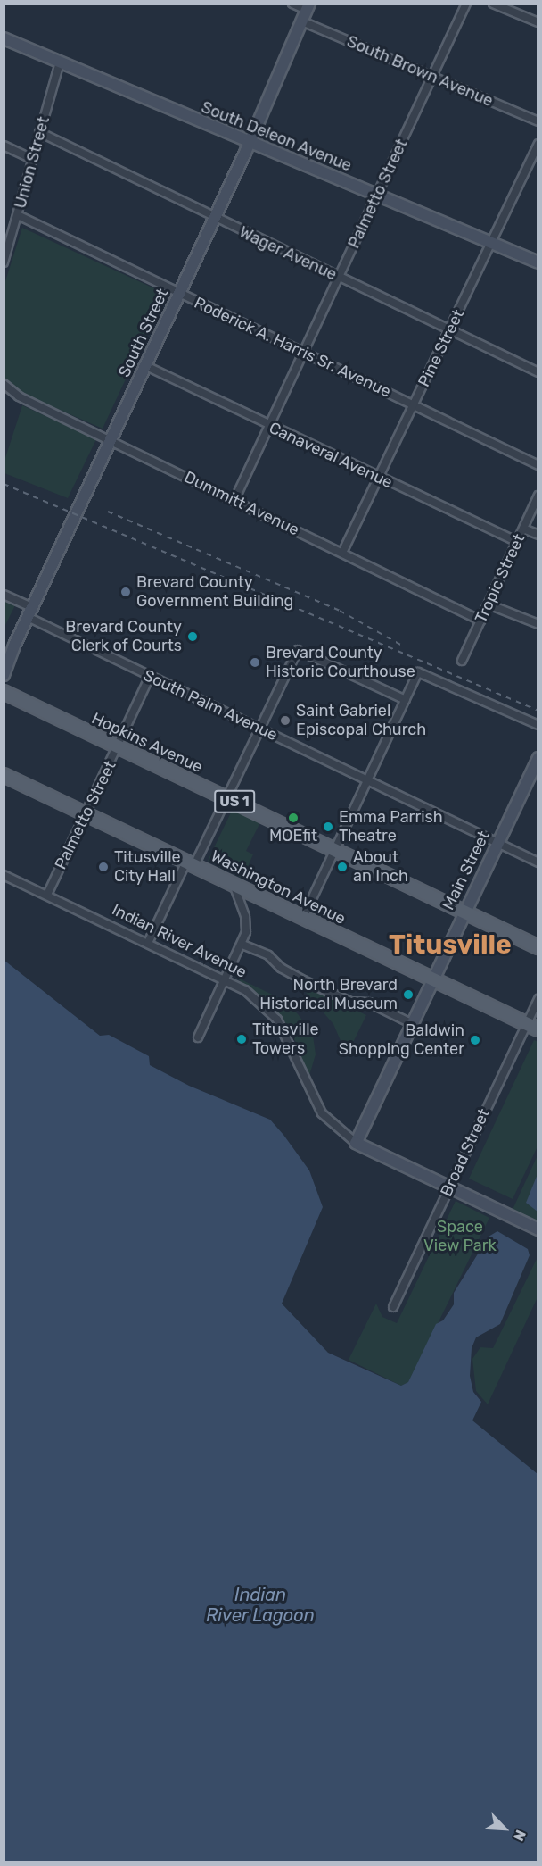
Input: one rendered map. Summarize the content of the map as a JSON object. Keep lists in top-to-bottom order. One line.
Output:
{"streets":{"main road":["Hopkins Avenue","US 1","Washington Avenue"],"street":["South Brown Avenue","South Deleon Avenue","Union Street","Palmetto Street","Wager Avenue","South Street","Roderick A. Harris Sr. Avenue","Pine Street","Canaveral Avenue","Dummitt Avenue","Tropic Street","South Palm Avenue","Main Street","Indian River Avenue","Broad Street"]},"crossings":[["South Brown Avenue","Palmetto Street"],["South Brown Avenue","South Street"],["South Deleon Avenue","Union Street"],["South Deleon Avenue","Palmetto Street"],["South Deleon Avenue","South Street"],["South Deleon Avenue","Pine Street"],["Union Street","Wager Avenue"],["Union Street","Roderick A. Harris Sr. Avenue"],["Palmetto Street","Wager Avenue"],["Palmetto Street","Roderick A. Harris Sr. Avenue"],["Palmetto Street","Canaveral Avenue"],["Palmetto Street","Dummitt Avenue"],["Palmetto Street","South Palm Avenue"],["Palmetto Street","Hopkins Avenue"],["Palmetto Street","Washington Avenue"],["Palmetto Street","Indian River Avenue"],["Wager Avenue","South Street"],["Wager Avenue","Pine Street"],["South Street","Roderick A. Harris Sr. Avenue"],["South Street","Canaveral Avenue"],["South Street","Dummitt Avenue"],["South Street","South Palm Avenue"],["Roderick A. Harris Sr. Avenue","Pine Street"],["Pine Street","Canaveral Avenue"],["Pine Street","Dummitt Avenue"],["Canaveral Avenue","Tropic Street"],["Dummitt Avenue","Tropic Street"],["South Palm Avenue","Main Street"],["Hopkins Avenue","Main Street"],["Main Street","Washington Avenue"],["Main Street","Indian River Avenue"],["Washington Avenue","Broad Street"],["Indian River Avenue","Broad Street"]],"districts":["Titusville"],"water":["Indian River Lagoon"],"parks":["Space View Park"],"places":["Brevard County Government Building","Brevard County Clerk of Courts","Brevard County Historic Courthouse","Saint Gabriel Episcopal Church","MOEfit","Emma Parrish Theatre","Titusville City Hall","About an Inch","North Brevard Historical Museum","Titusville Towers","Baldwin Shopping Center"],"north":"bottom right"}
